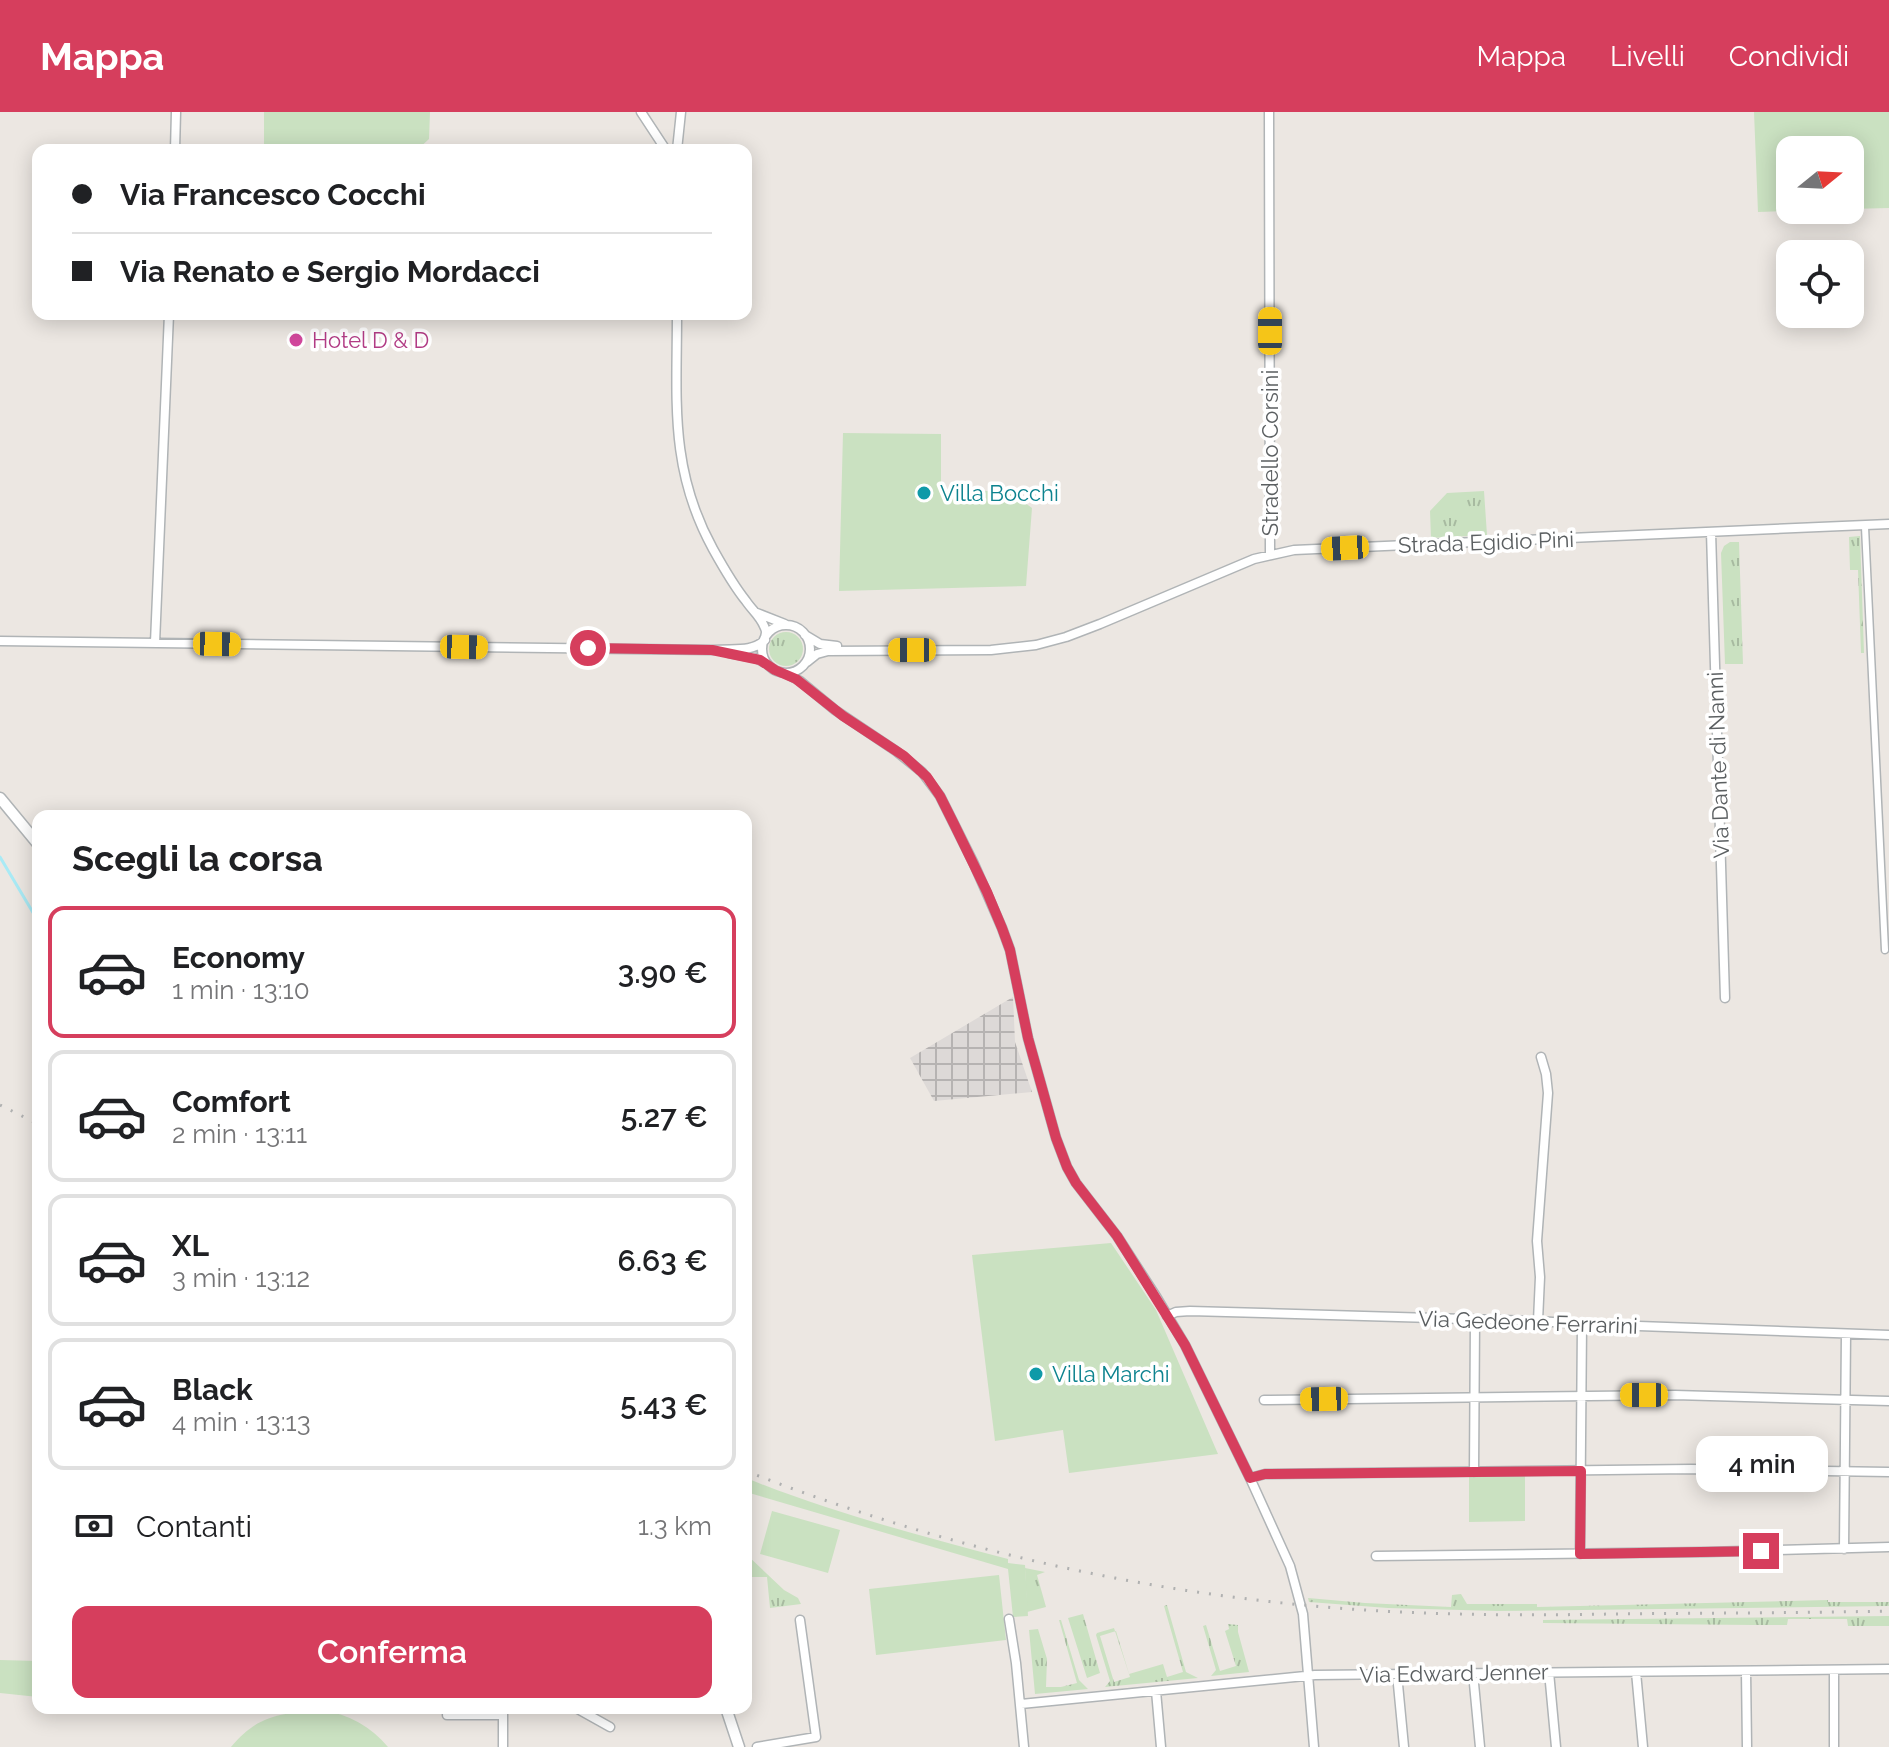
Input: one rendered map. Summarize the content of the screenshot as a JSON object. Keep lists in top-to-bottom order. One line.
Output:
{"streets":{"street":["Stradello Corsini","Strada Egidio Pini","Via Dante di Nanni","Via Gedeone Ferrarini","Via Edward Jenner"]},"crossings":[["Stradello Corsini","Strada Egidio Pini"],["Strada Egidio Pini","Via Dante di Nanni"]],"places":["Hotel D & D","Villa Bocchi","Villa Marchi"],"north":"right","page":{"header":"Mappa","nav":["Mappa","Livelli","Condividi"],"banner":["Via Francesco Cocchi","Via Renato e Sergio Mordacci"],"heading":"Scegli la corsa","list":[{"name":"Economy","note":"1 min · 13:10","value":"3.90 €"},{"name":"Comfort","note":"2 min · 13:11","value":"5.27 €"},{"name":"XL","note":"3 min · 13:12","value":"6.63 €"},{"name":"Black","note":"4 min · 13:13","value":"5.43 €"}],"bubble":"4 min","pay":["Contanti","1.3 km"],"buttons":"Conferma"}}
